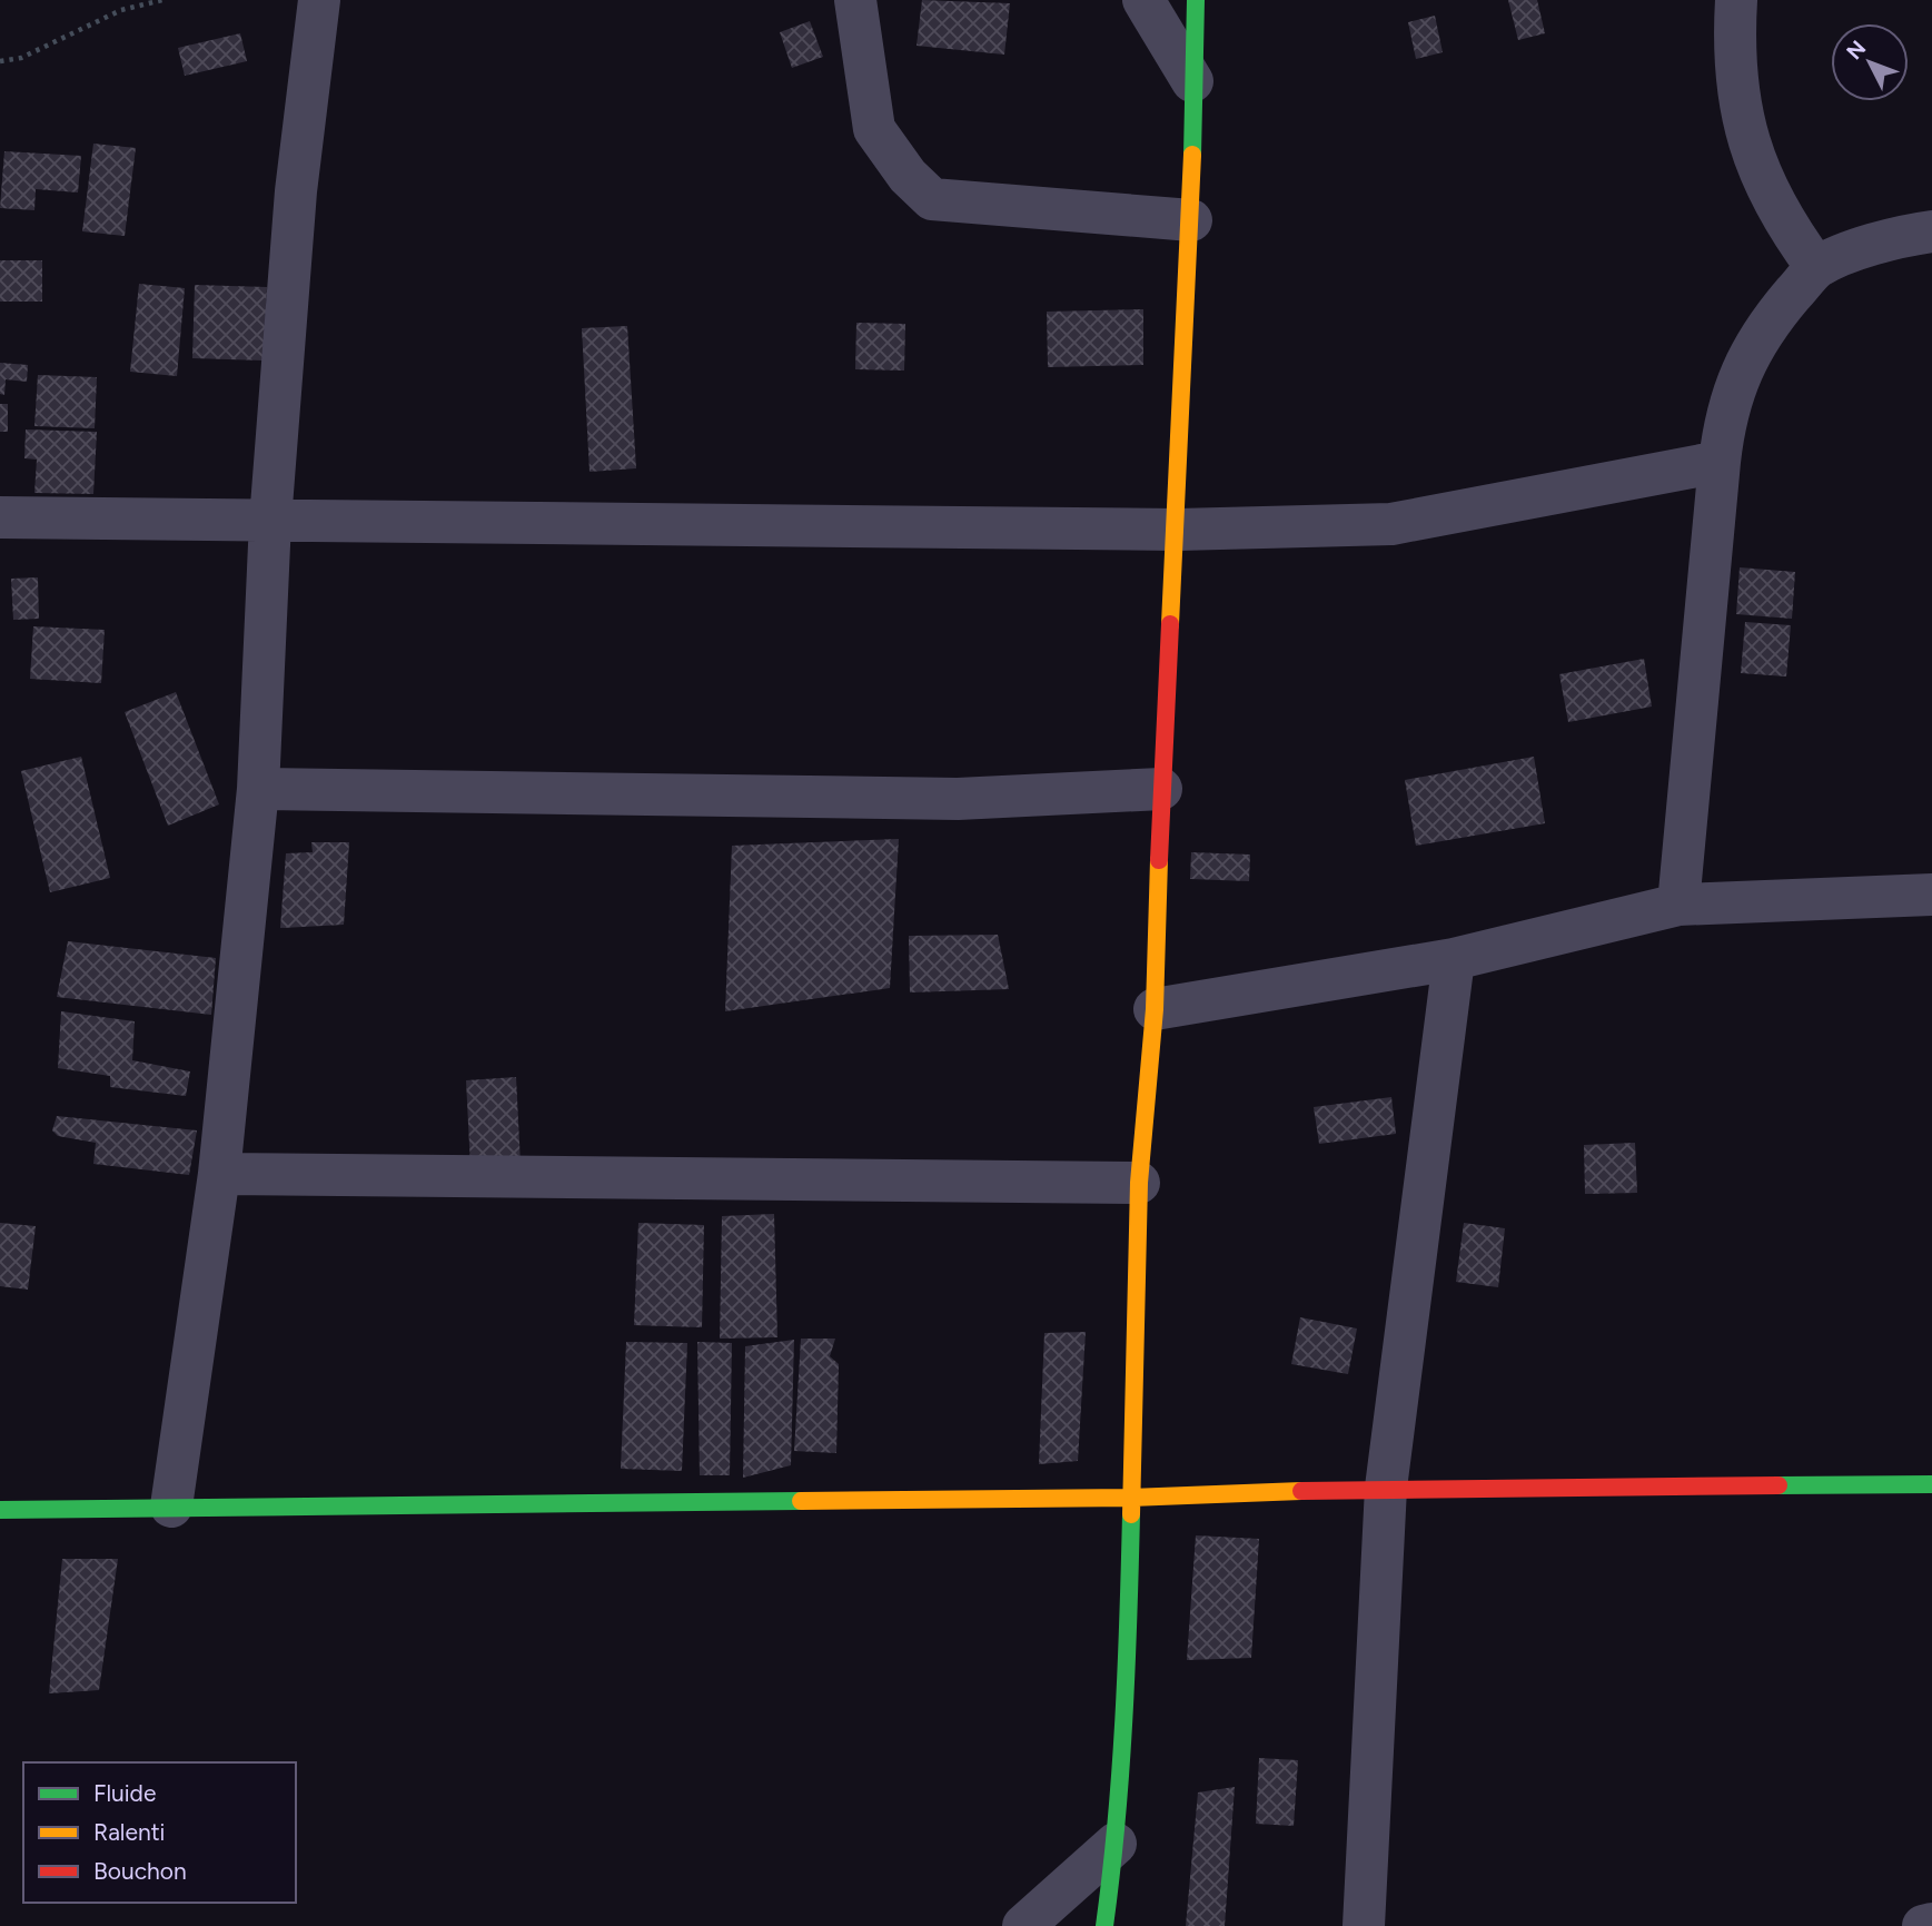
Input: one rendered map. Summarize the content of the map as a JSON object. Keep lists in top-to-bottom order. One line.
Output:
{"legend":["Fluide","Ralenti","Bouchon"],"north":"top left"}
